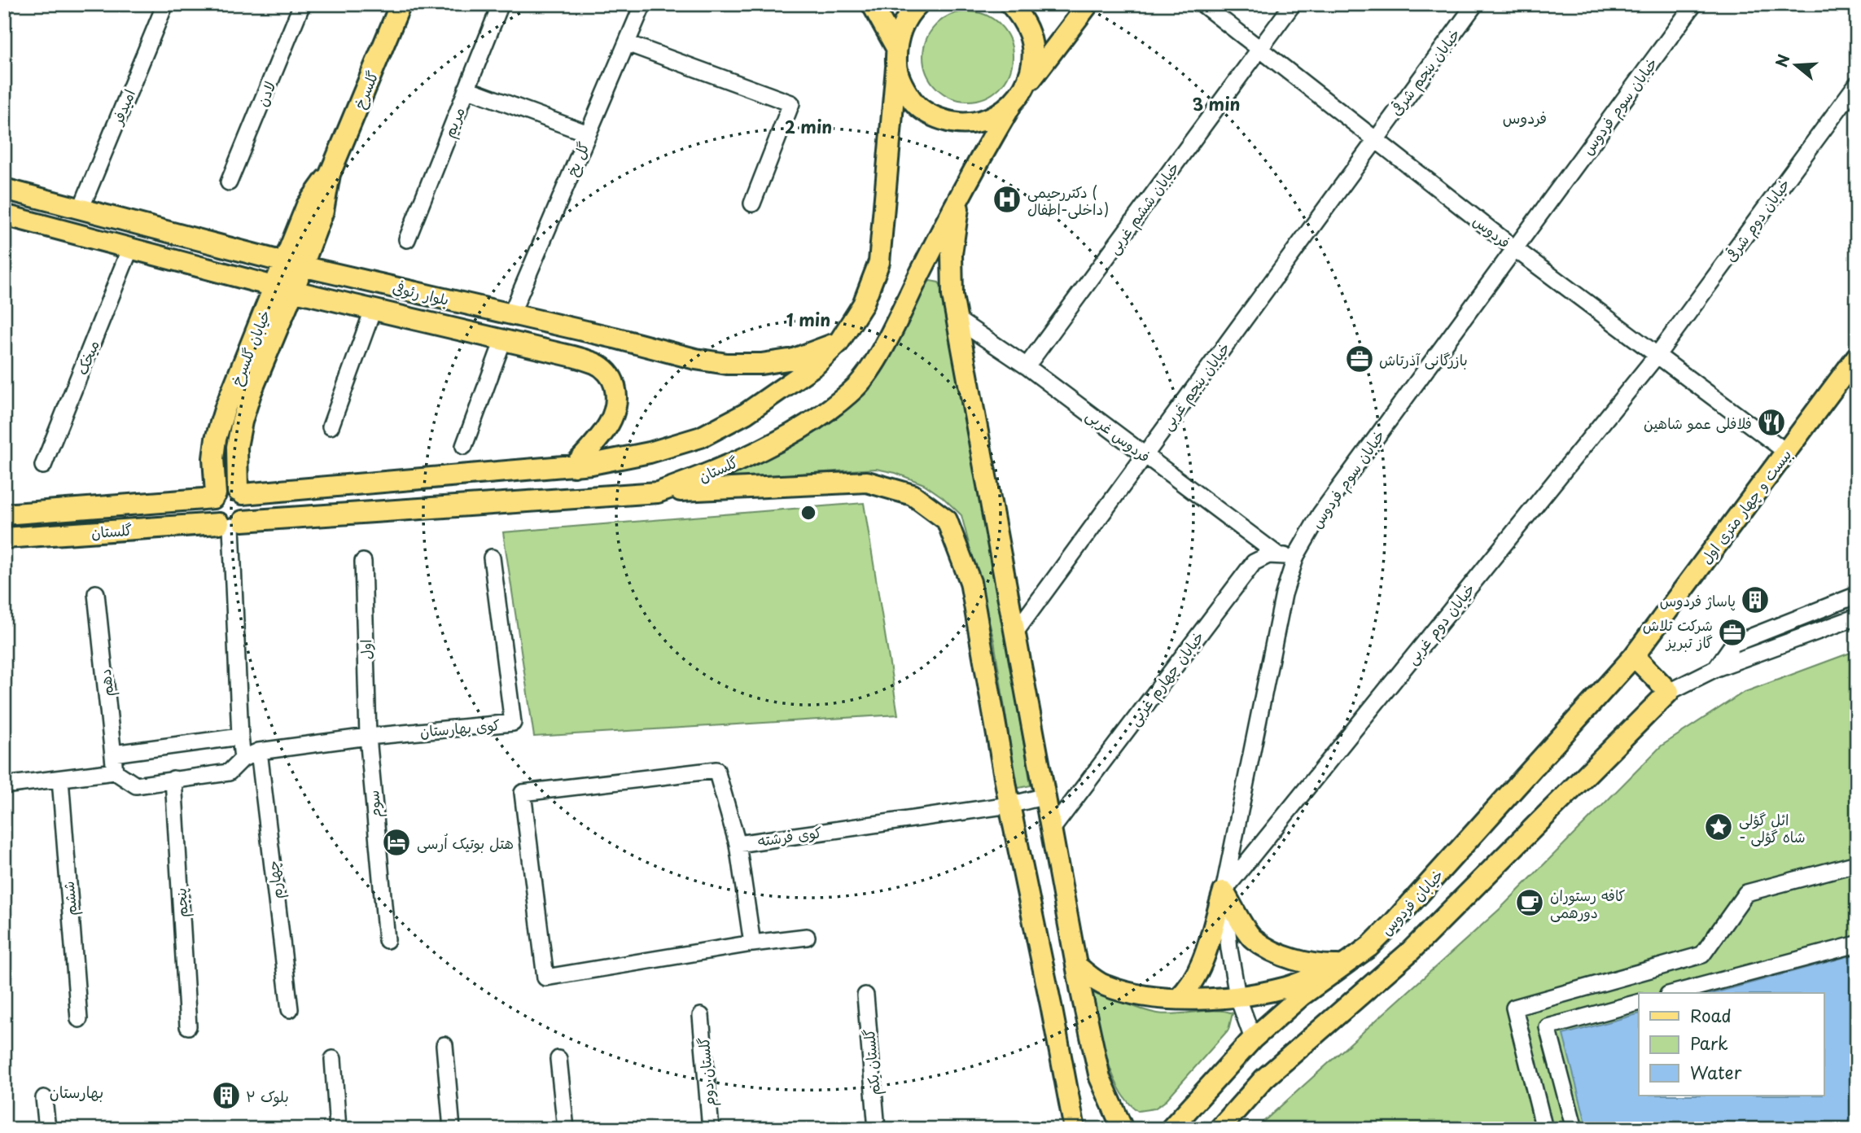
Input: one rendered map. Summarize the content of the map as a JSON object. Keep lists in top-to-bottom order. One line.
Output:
{"streets":{"main road":["گلسرخ","بلوار رئوفی","خیابان گلسرخ","گلستان","بیست و چهار متری اول","خیابان فردوس"],"street":["خیابان پنجم شرقی","لادن","خیابان سوم فردوس","امیدفر","مریم","گل یخ","خیابان ششم غربی","خیابان دوم شرقی","فردوس","میخک","خیابان پنجم غربی","فردوس غربی","خیابان دوم غربی","اول","خیابان چهارم غربی","دهم","کوی بهارستان","سوم","کوی فرشته","چهارم","ششم","پنجم","گلستان یکم","گلستان دوم"]},"crossings":[["خیابان پنجم شرقی","فردوس"],["خیابان پنجم شرقی","خیابان پنجم غربی"],["گلسرخ","خیابان گلسرخ"],["خیابان سوم فردوس","فردوس"],["خیابان سوم فردوس","خیابان دوم غربی"],["خیابان سوم فردوس","خیابان چهارم غربی"],["خیابان سوم فردوس","خیابان فردوس"],["امیدفر","بلوار رئوفی"],["گل یخ","بلوار رئوفی"],["خیابان ششم غربی","فردوس"],["خیابان ششم غربی","فردوس غربی"],["خیابان دوم شرقی","فردوس"],["خیابان دوم شرقی","خیابان دوم غربی"],["فردوس","خیابان پنجم غربی"],["فردوس","بیست و چهار متری اول"],["فردوس","خیابان دوم غربی"],["بلوار رئوفی","خیابان گلسرخ"],["بلوار رئوفی","میخک"],["خیابان گلسرخ","گلستان"],["خیابان پنجم غربی","فردوس غربی"],["فردوس غربی","خیابان چهارم غربی"],["بیست و چهار متری اول","خیابان فردوس"],["اول","کوی بهارستان"],["اول","سوم"],["دهم","کوی بهارستان"],["کوی بهارستان","سوم"],["کوی بهارستان","چهارم"],["کوی بهارستان","پنجم"]],"districts":["فردوس","بهارستان"],"places":{"hospital":["دکتررحیمی ( داخلی-اطفال)"],"office":["بازرگانی آذرتاش","شرکت تلاش گاز تبریز"],"restaurant":["فلافلی عمو شاهین"],"building":["پاساژ فردوس","بلوک ۲"],"place":["ائل گؤلی - شاه گؤلی"],"hotel":["هتل بوتیک اُرسی"],"cafe":["کافه رستوران دورهمی"]},"legend":["Road","Park","Water"],"north":"left","rings":["3 min","2 min","1 min"]}
